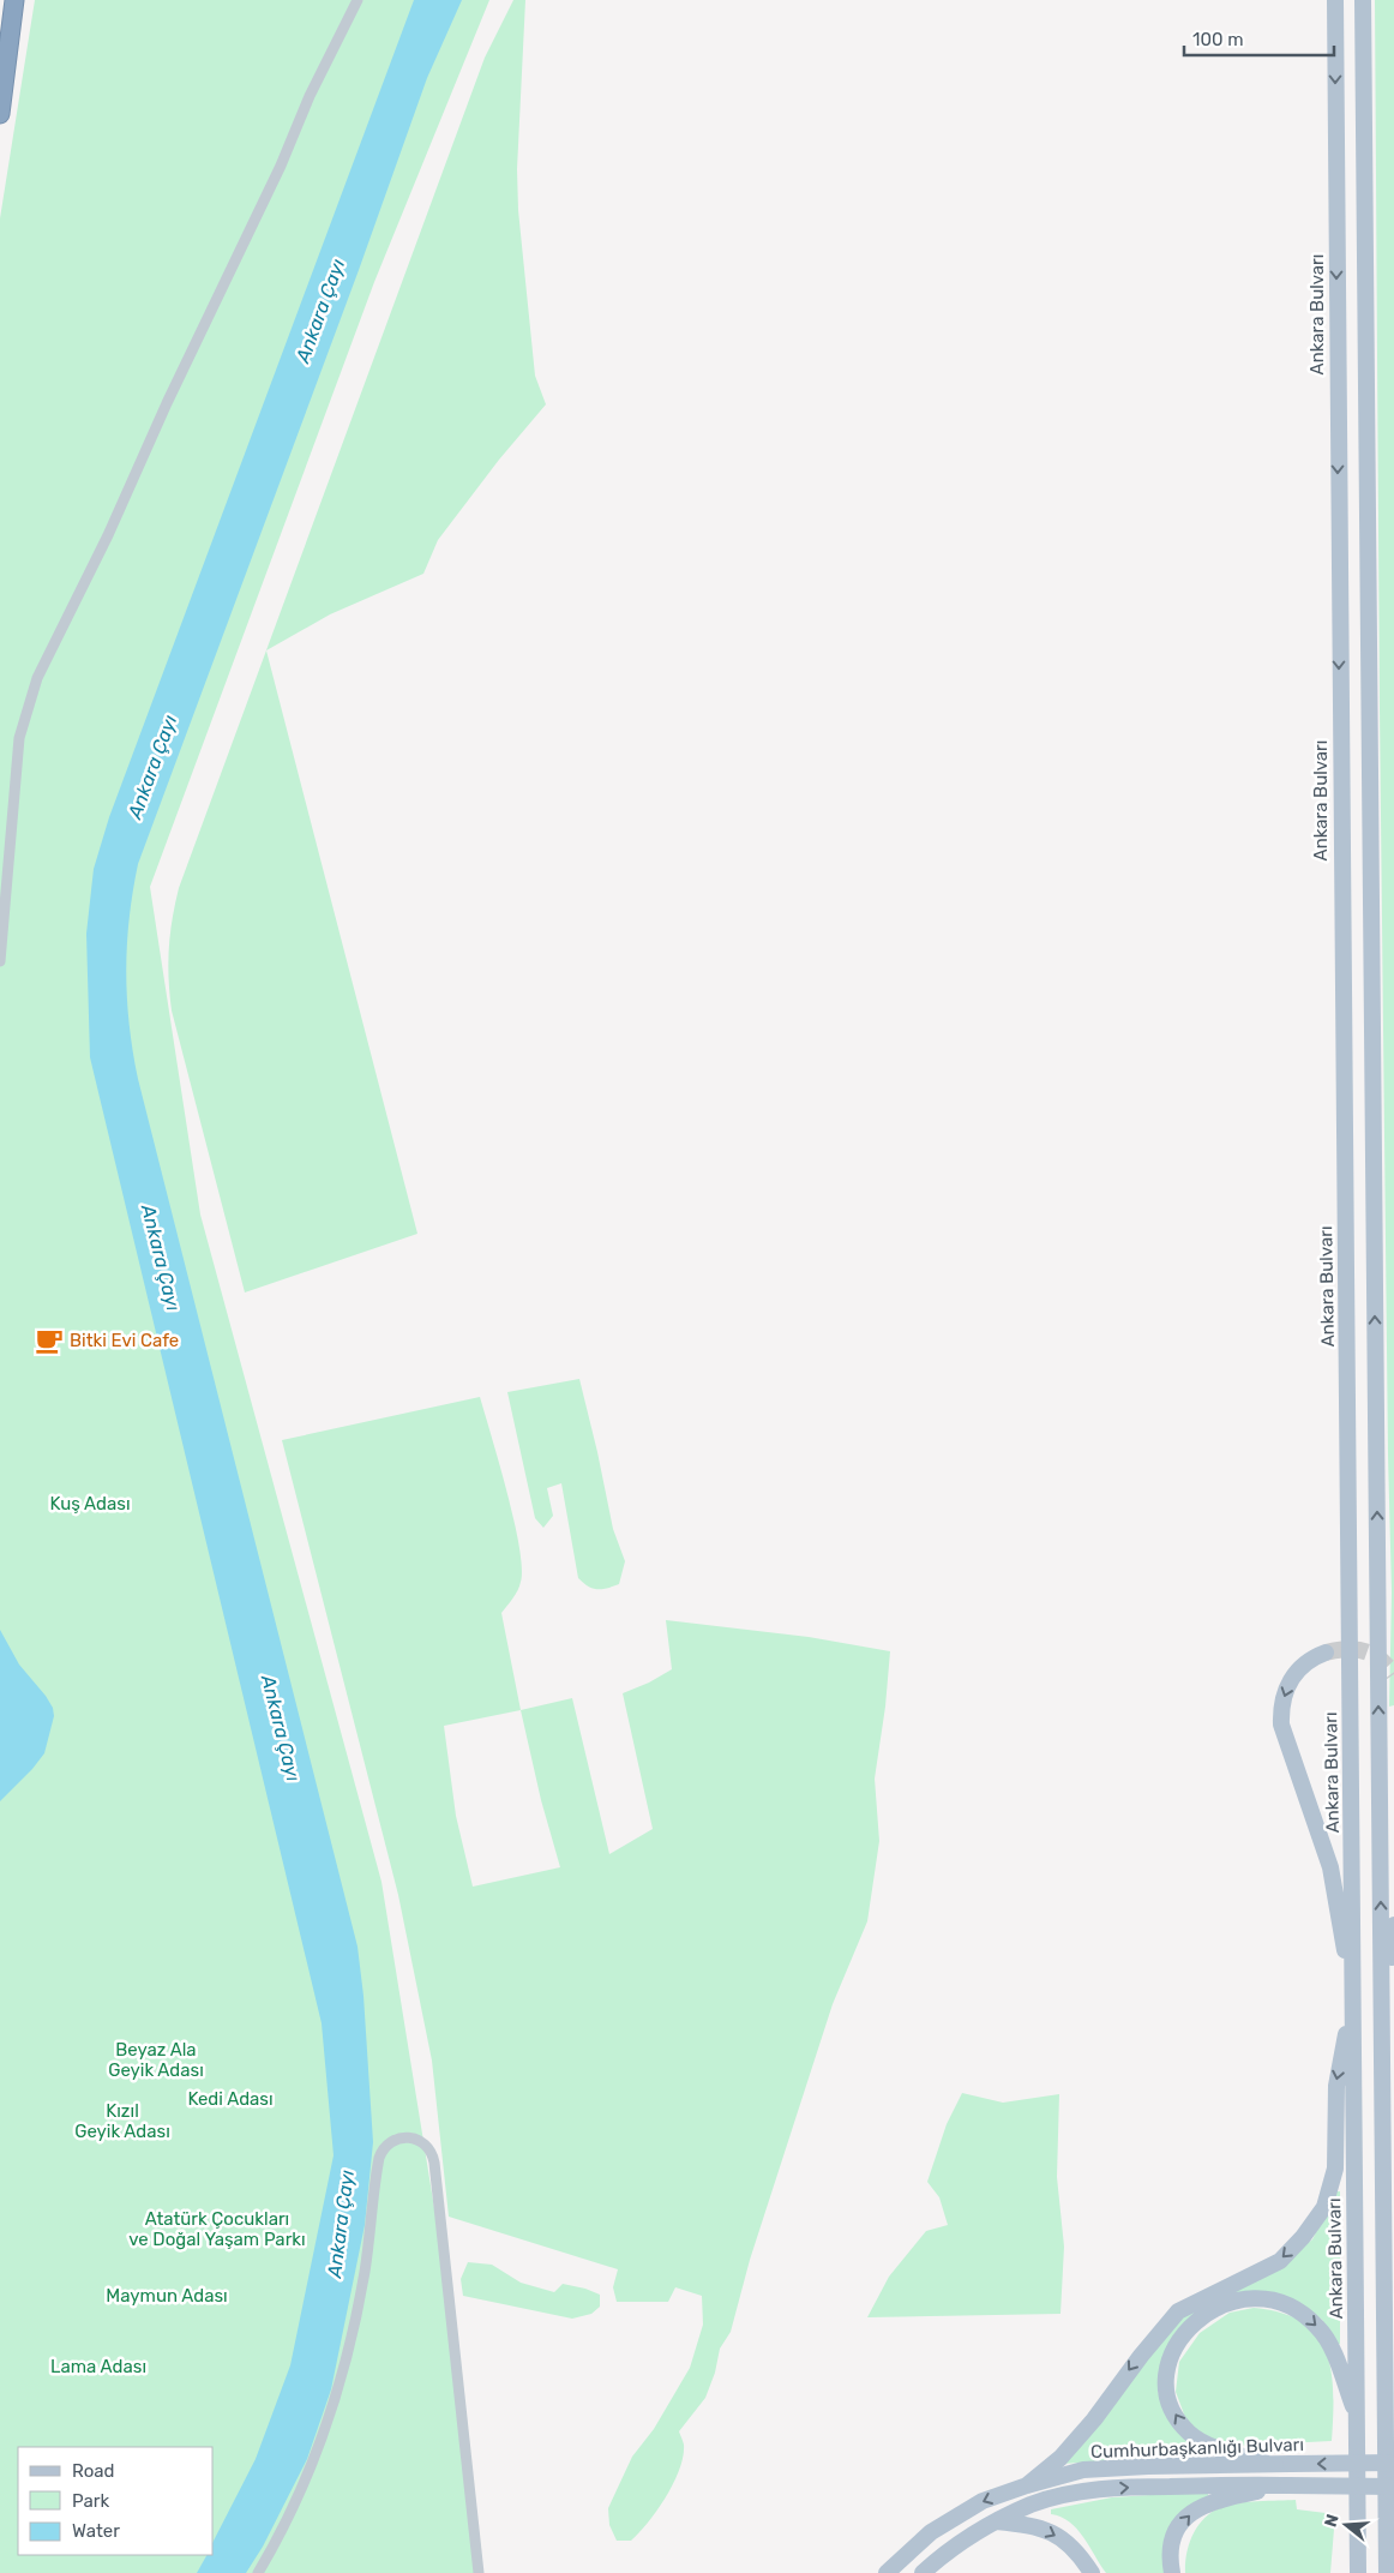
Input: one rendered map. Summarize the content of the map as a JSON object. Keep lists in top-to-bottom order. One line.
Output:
{"streets":{"main road":["Ankara Bulvarı","Cumhurbaşkanlığı Bulvarı"]},"water":["Ankara Çayı"],"parks":["Kuş Adası","Beyaz Ala Geyik Adası","Kedi Adası","Kızıl Geyik Adası","Atatürk Çocukları ve Doğal Yaşam Parkı","Maymun Adası","Lama Adası"],"places":{"cafe":["Bitki Evi Cafe"]},"legend":["Road","Park","Water"],"scale_bar":"100 m","north":"left"}
